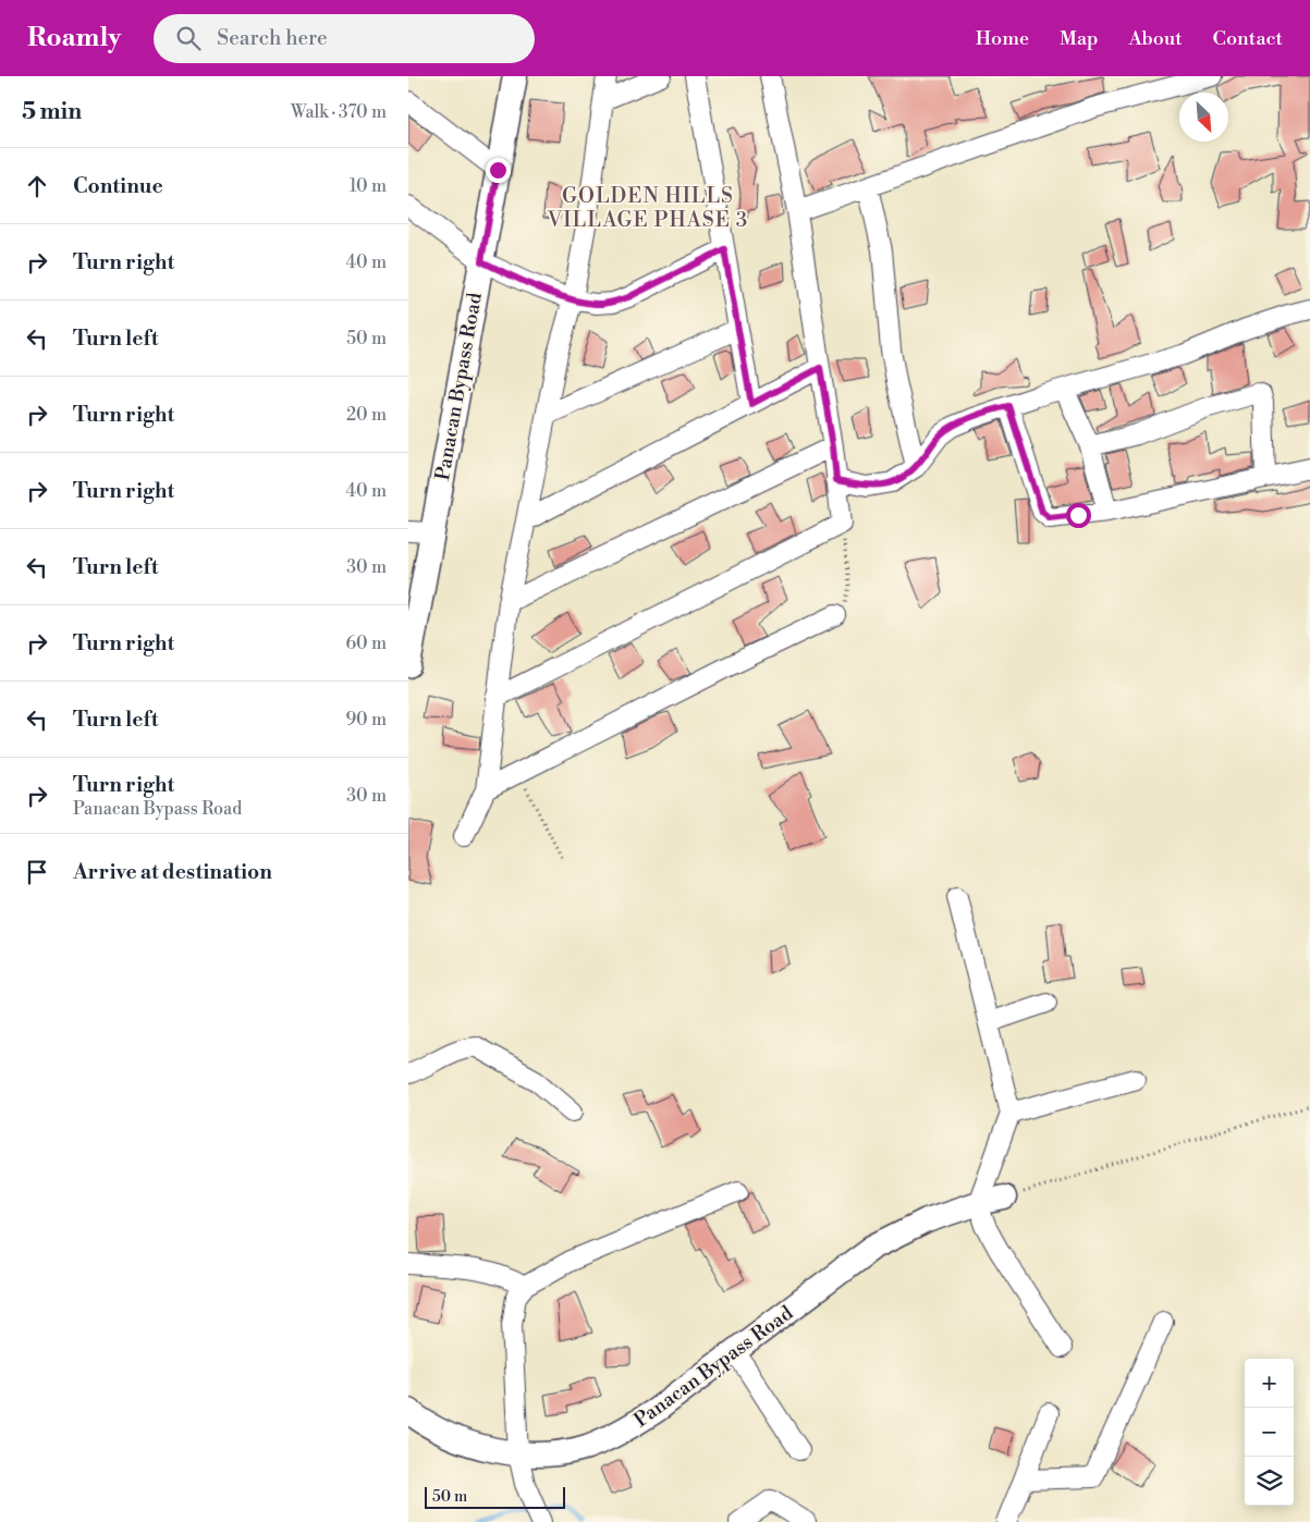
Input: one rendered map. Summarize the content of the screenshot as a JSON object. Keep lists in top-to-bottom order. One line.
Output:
{"streets":{"main road":["Panacan Bypass Road"]},"districts":["GOLDEN HILLS VILLAGE PHASE 3"],"scale_bar":"50 m","north":"bottom right","page":{"header":"Roamly","search":"Search here","nav":["Home","Map","About","Contact"],"heading":["5 min","Walk · 370 m"],"list":[["Continue","10 m"],["Turn right","40 m"],["Turn left","50 m"],["Turn right","20 m"],["Turn right","40 m"],["Turn left","30 m"],["Turn right","60 m"],["Turn left","90 m"],["Turn right","Panacan Bypass Road","30 m"],"Arrive at destination"],"map_buttons":["+","−"],"scale":"50 m"}}
